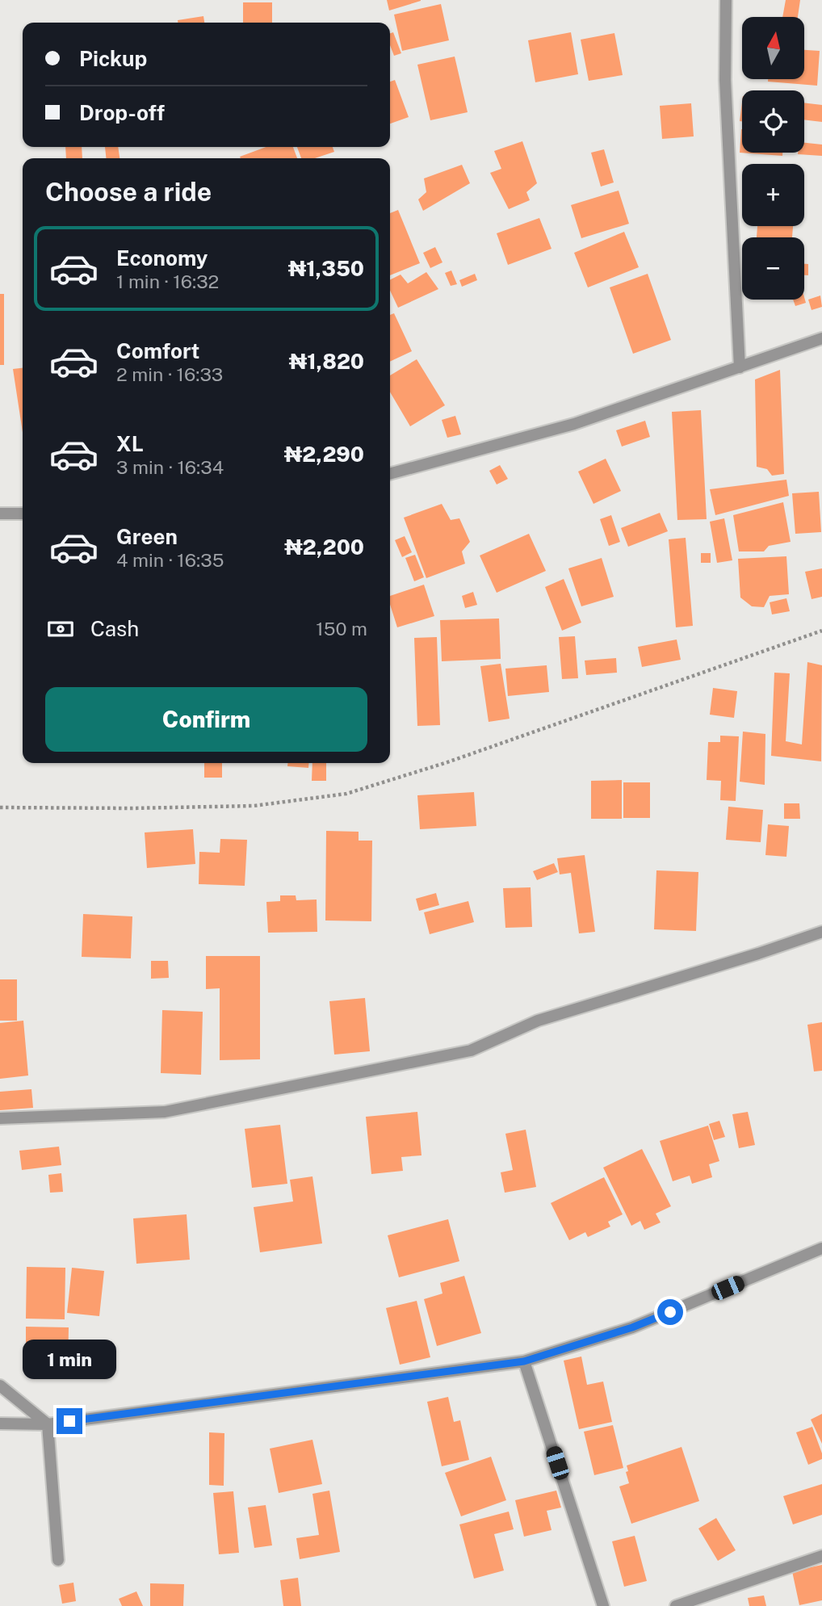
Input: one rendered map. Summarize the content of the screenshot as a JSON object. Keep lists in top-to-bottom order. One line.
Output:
{"north":"top","page":{"map_buttons":["+","−"],"banner":["Pickup","Drop-off"],"heading":"Choose a ride","list":[{"name":"Economy","note":"1 min · 16:32","value":"₦1,350"},{"name":"Comfort","note":"2 min · 16:33","value":"₦1,820"},{"name":"XL","note":"3 min · 16:34","value":"₦2,290"},{"name":"Green","note":"4 min · 16:35","value":"₦2,200"}],"pay":["Cash","150 m"],"buttons":"Confirm","bubble":"1 min"}}
